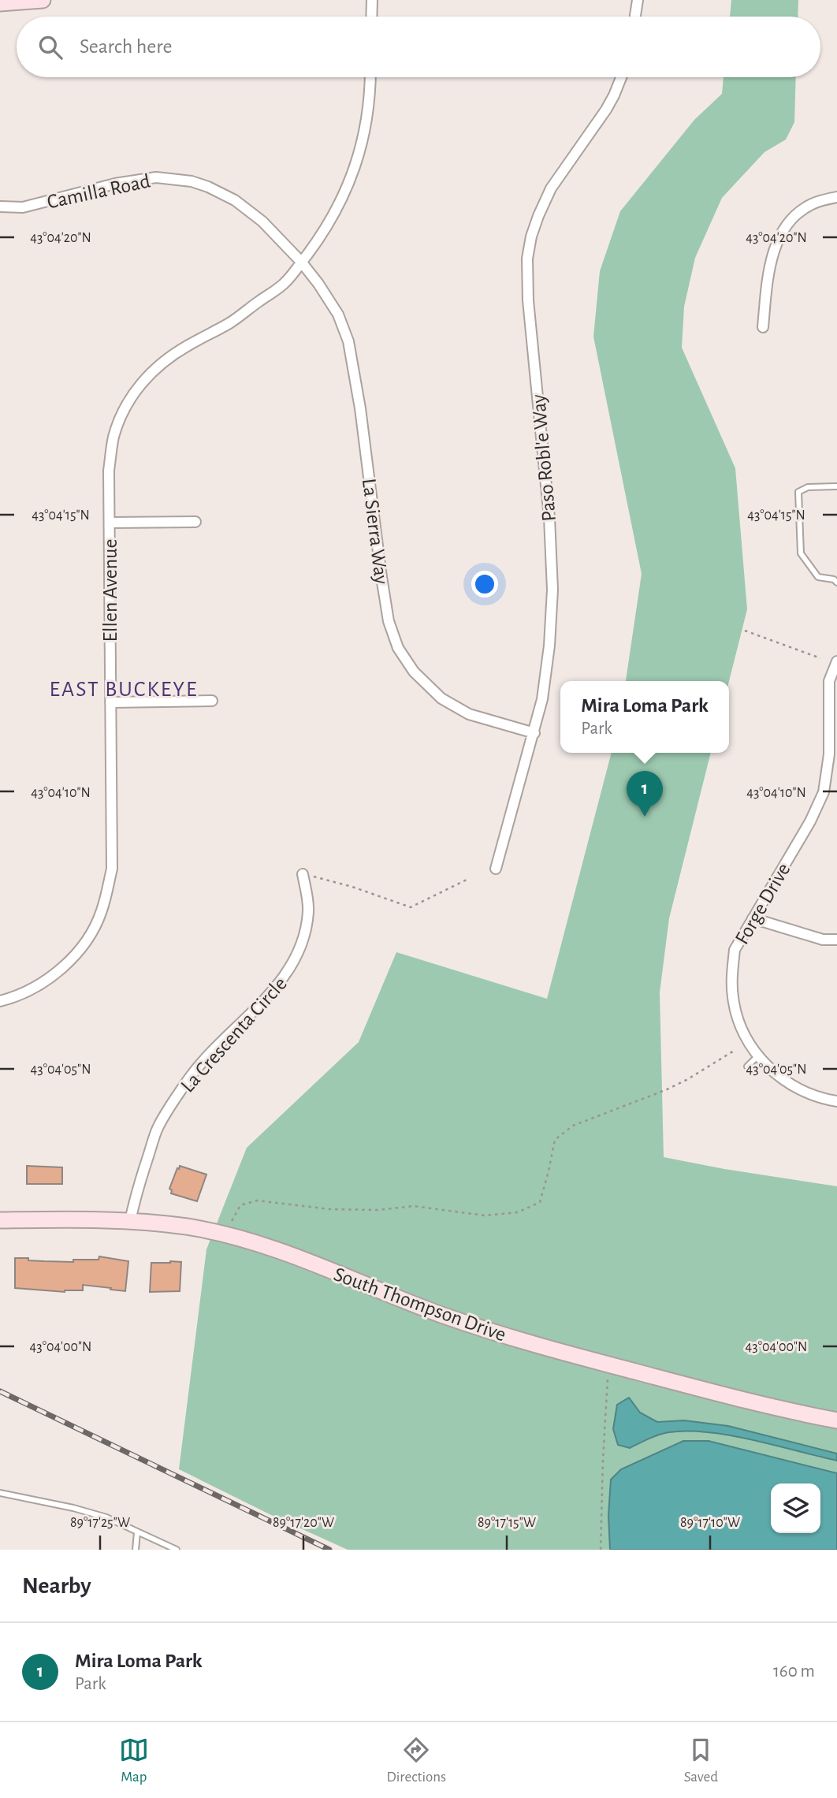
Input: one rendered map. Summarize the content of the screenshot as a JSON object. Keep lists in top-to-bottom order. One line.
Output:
{"streets":{"street":["Camilla Road","Paso Robl'e Way","La Sierra Way","Ellen Avenue","Forge Drive","La Crescenta Circle","South Thompson Drive"]},"crossings":[["Camilla Road","La Sierra Way"],["Camilla Road","Ellen Avenue"],["Paso Robl'e Way","La Sierra Way"],["La Sierra Way","Ellen Avenue"],["La Crescenta Circle","South Thompson Drive"]],"districts":["EAST BUCKEYE"],"page":{"search":"Search here","popup":["Mira Loma Park","Park"],"pins":"1","heading":"Nearby","list":[{"mark":"1","name":"Mira Loma Park","note":"Park","value":"160 m"}],"nav":["Map","Directions","Saved"]},"coordinates":["43°04'20\"N","43°04'15\"N","43°04'10\"N","43°04'05\"N","43°04'00\"N","89°17'25\"W","89°17'20\"W","89°17'15\"W","89°17'10\"W"]}
